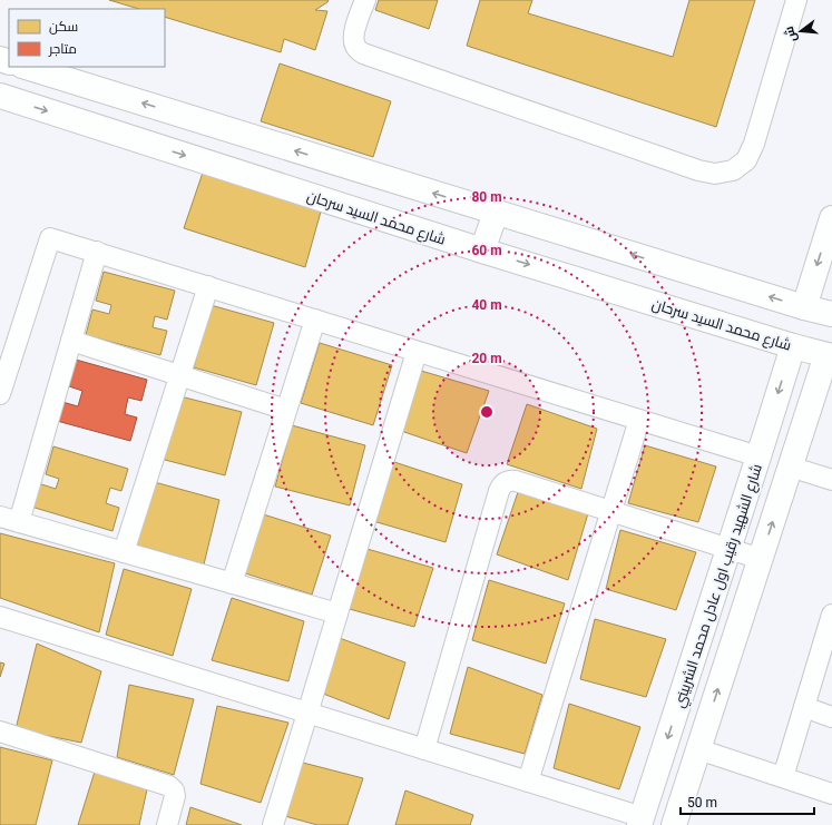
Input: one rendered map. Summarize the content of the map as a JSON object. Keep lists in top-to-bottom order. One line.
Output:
{"streets":{"street":["شارع محمد السيد سرحان","شارع الشهيد رقيب اول عادل محمد الشربيني"]},"crossings":[["شارع محمد السيد سرحان","شارع الشهيد رقيب اول عادل محمد الشربيني"]],"legend":["سكن","متاجر"],"scale_bar":"50 m","north":"left","rings":["80 m","60 m","40 m","20 m"]}
